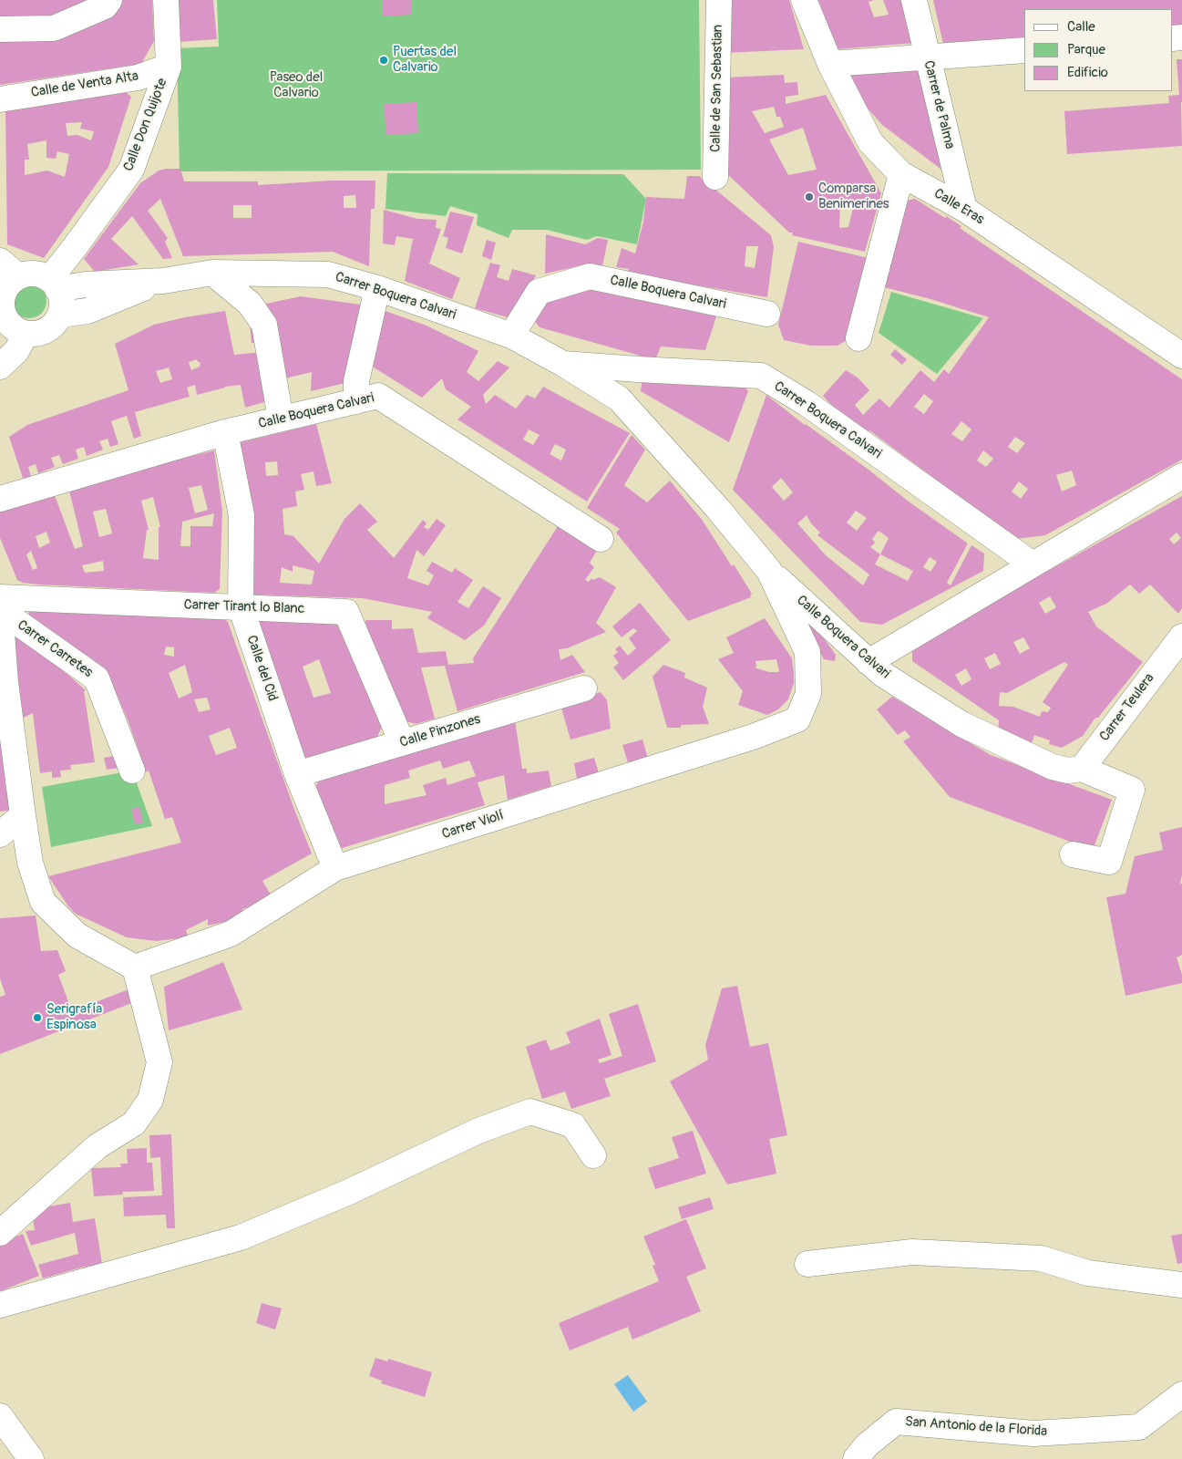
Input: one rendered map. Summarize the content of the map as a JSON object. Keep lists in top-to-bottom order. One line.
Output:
{"streets":{"street":["Calle de Venta Alta","Calle de San Sebastian","Carrer de Palma","Calle Don Quijote","Calle Eras","Calle Boquera Calvari","Carrer Boquera Calvari","Carrer Tirant lo Blanc","Carrer Carretes","Calle del Cid","Carrer Teulera","Calle Pinzones","Carrer Violí","San Antonio de la Florida"]},"crossings":[["Calle de Venta Alta","Calle Don Quijote"],["Carrer de Palma","Calle Eras"],["Calle Boquera Calvari","Carrer Boquera Calvari"],["Calle Boquera Calvari","Calle del Cid"],["Calle Boquera Calvari","Carrer Teulera"],["Carrer Boquera Calvari","Carrer Violí"],["Carrer Tirant lo Blanc","Calle del Cid"],["Carrer Tirant lo Blanc","Calle Pinzones"],["Carrer Carretes","Carrer Violí"],["Calle del Cid","Calle Pinzones"],["Calle del Cid","Carrer Violí"]],"parks":["Paseo del Calvario"],"places":["Puertas del Calvario","Comparsa Benimerines","Serigrafía Espinosa"],"legend":["Calle","Parque","Edificio"]}
